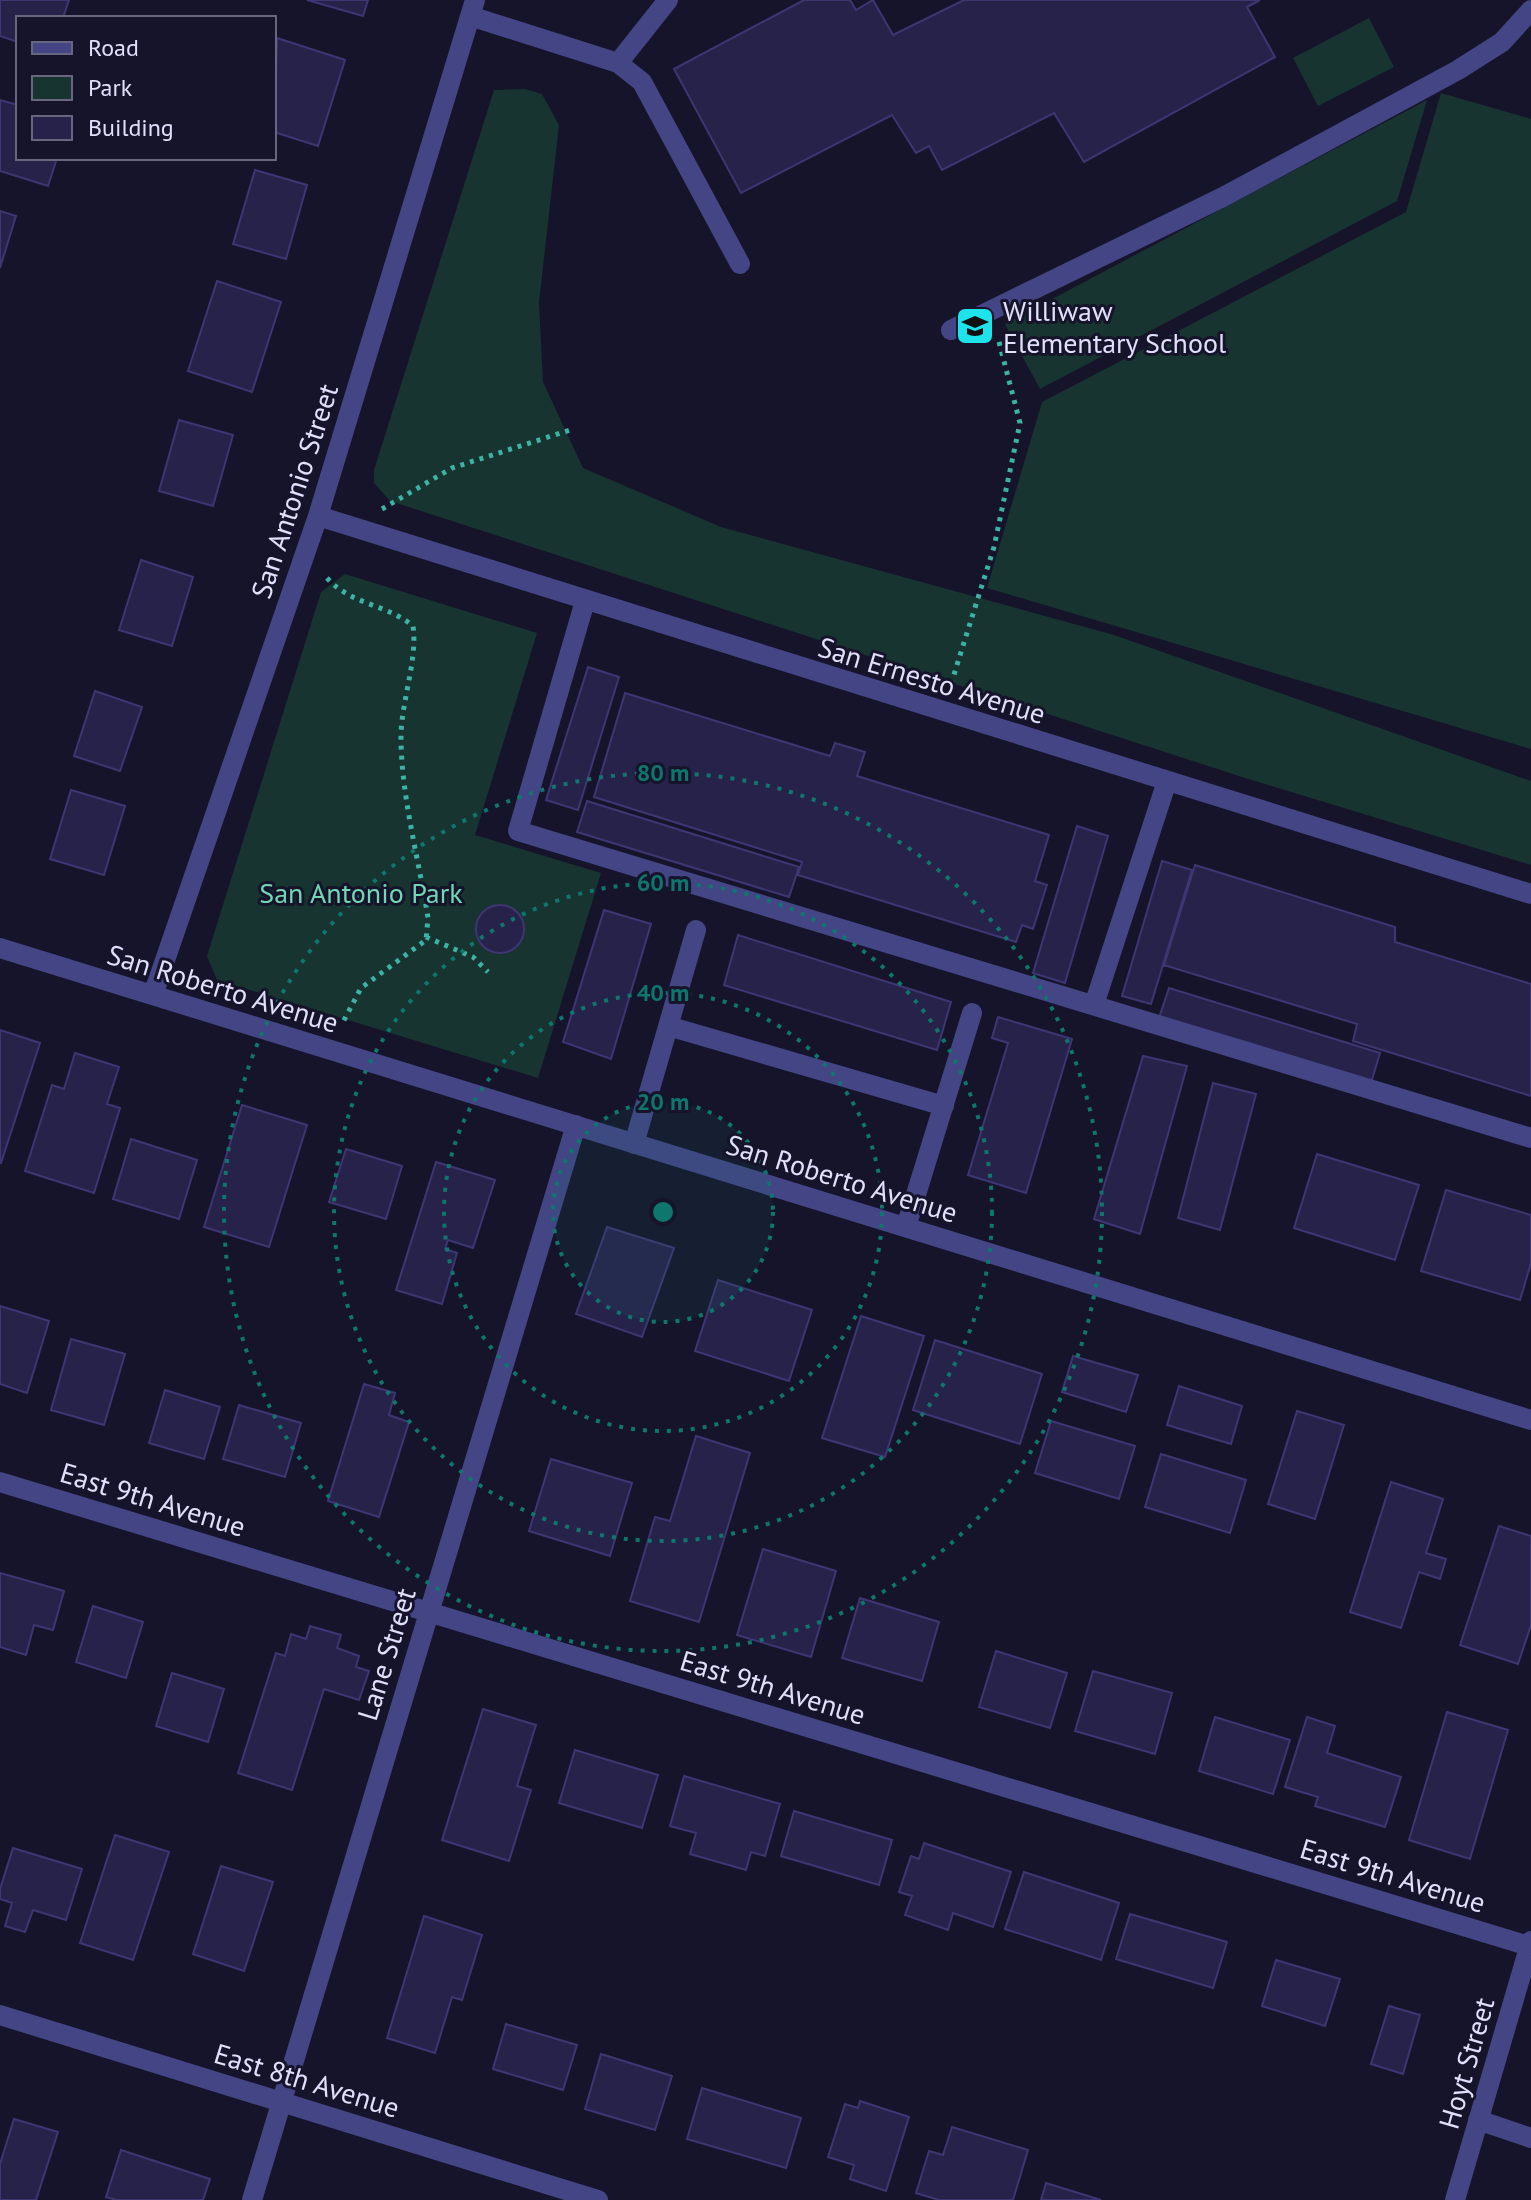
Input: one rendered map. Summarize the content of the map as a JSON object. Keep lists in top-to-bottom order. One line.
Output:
{"streets":{"street":["San Antonio Street","San Ernesto Avenue","San Roberto Avenue","East 9th Avenue","Lane Street","Hoyt Street","East 8th Avenue"]},"crossings":[["San Antonio Street","San Ernesto Avenue"],["San Antonio Street","San Roberto Avenue"],["San Roberto Avenue","Lane Street"],["East 9th Avenue","Lane Street"],["East 9th Avenue","Hoyt Street"],["Lane Street","East 8th Avenue"]],"parks":["San Antonio Park"],"places":{"school or university":["Williwaw Elementary School"]},"legend":["Road","Park","Building"],"rings":["80 m","60 m","40 m","20 m"]}
